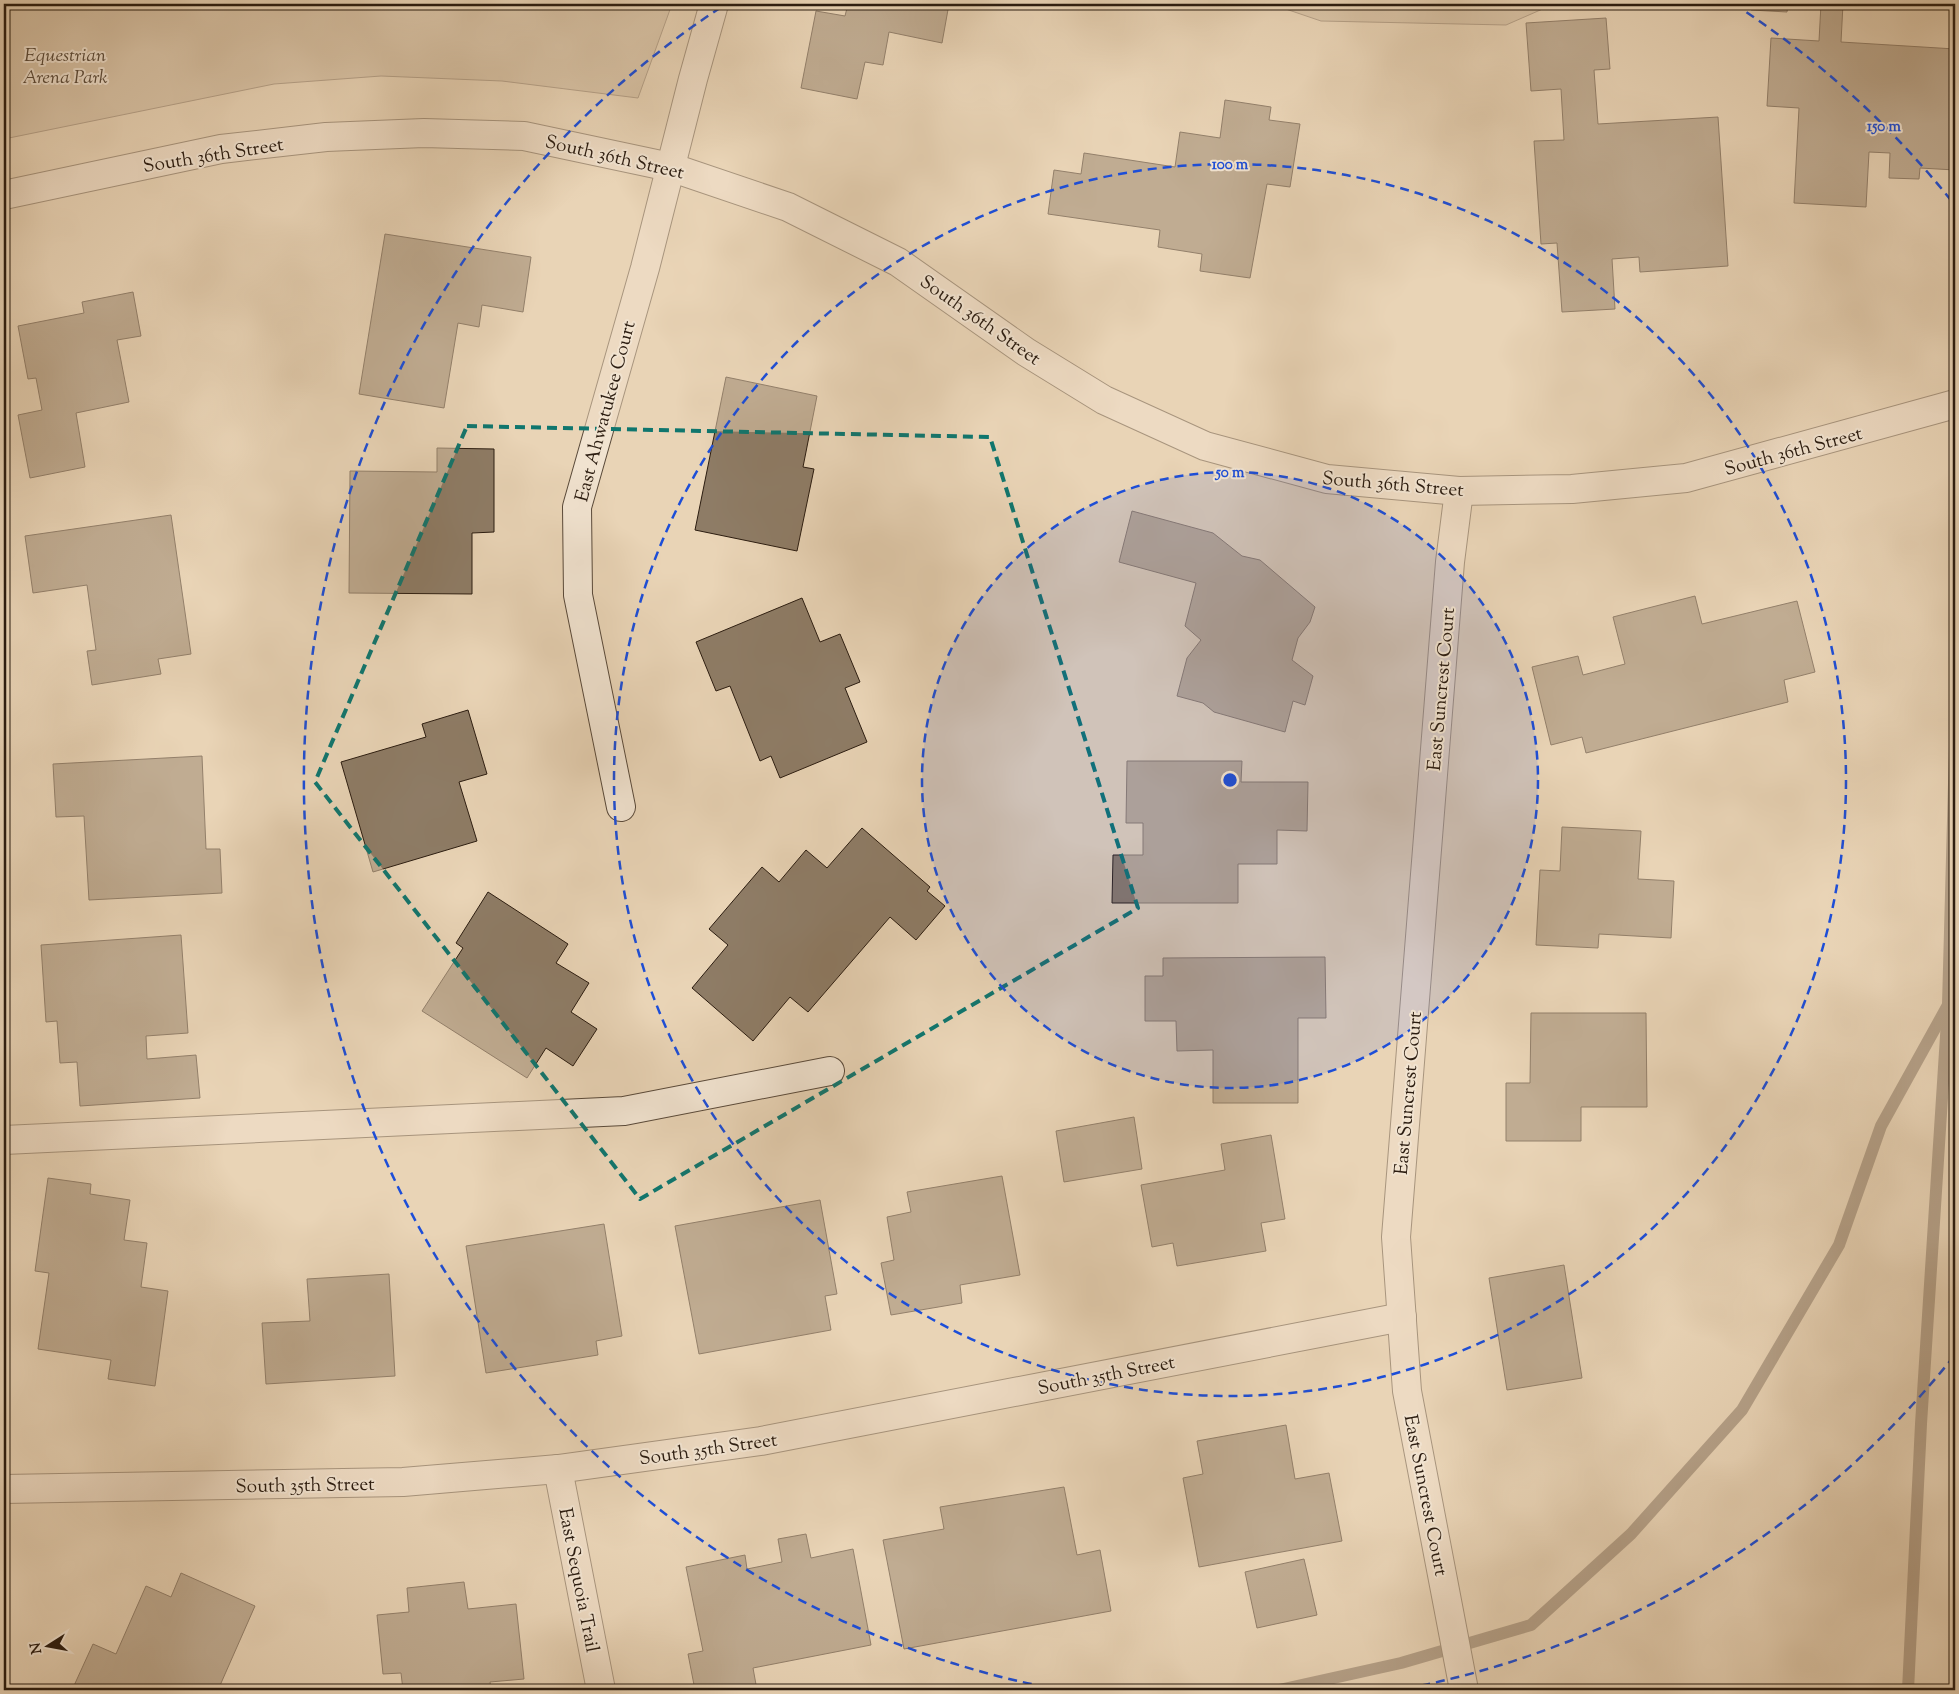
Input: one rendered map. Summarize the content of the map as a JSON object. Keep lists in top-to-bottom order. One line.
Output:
{"streets":{"street":["South 36th Street","East Ahwatukee Court","East Suncrest Court","South 35th Street","East Sequoia Trail"]},"crossings":[["South 36th Street","East Ahwatukee Court"],["South 36th Street","East Suncrest Court"],["East Suncrest Court","South 35th Street"],["South 35th Street","East Sequoia Trail"]],"parks":["Equestrian Arena Park"],"north":"left","rings":["150 m","100 m","50 m"]}
